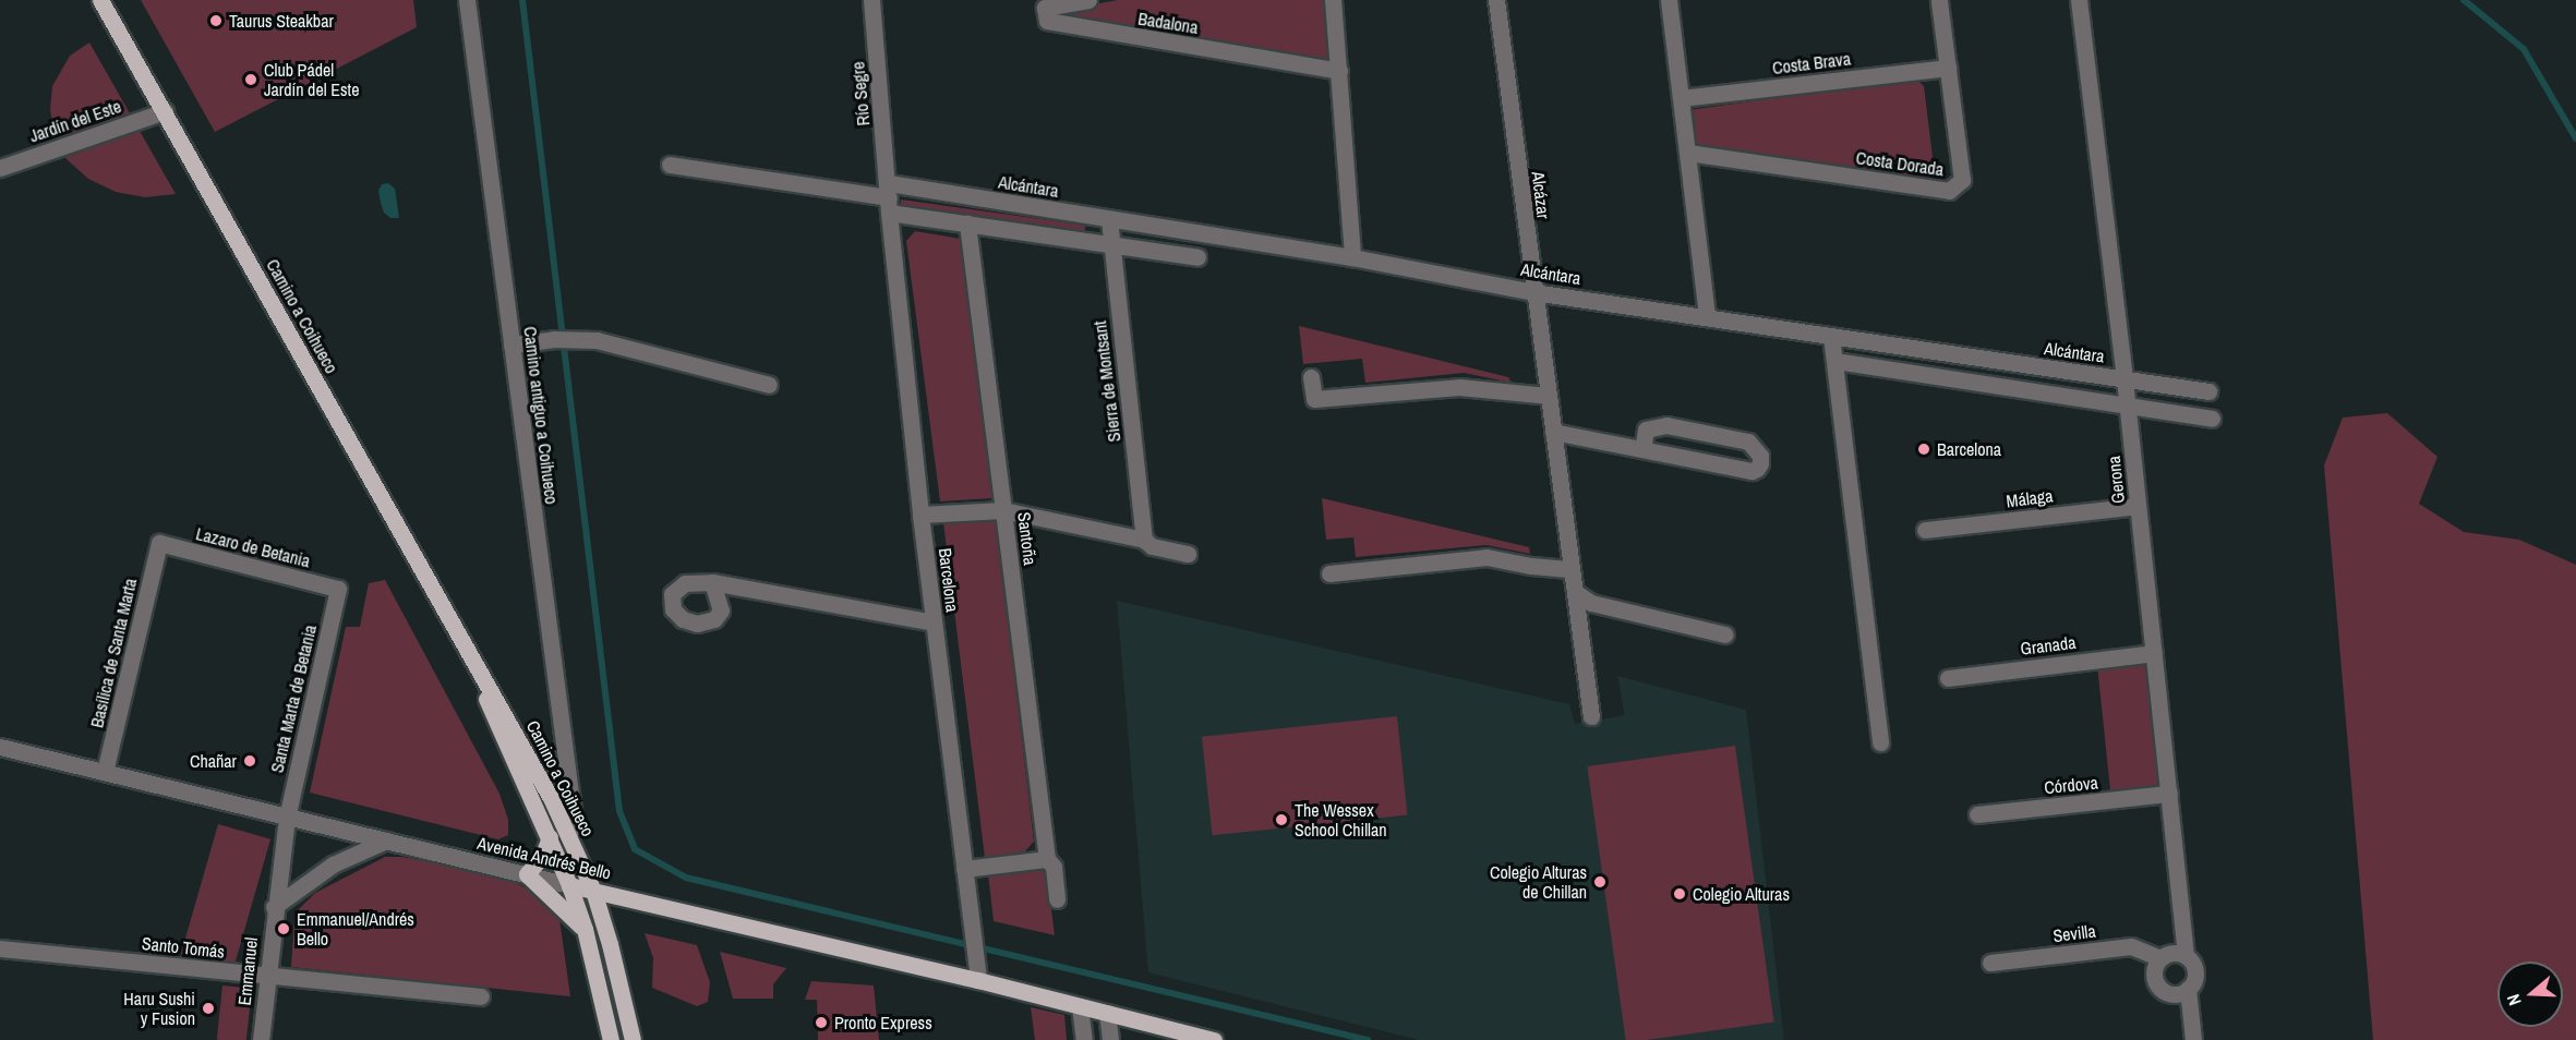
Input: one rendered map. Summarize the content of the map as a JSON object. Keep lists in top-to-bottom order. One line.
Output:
{"streets":{"main road":["Camino a Coihueco","Avenida Andrés Bello"],"street":["Badalona","Costa Brava","Río Segre","Jardín del Este","Costa Dorada","Alcántara","Alcázar","Sierra de Montsant","Camino antiguo a Coihueco","Gerona","Málaga","Santoña","Lazaro de Betania","Barcelona","Granada","Basílica de Santa Marta","Santa Marta de Betania","Córdova","Sevilla","Santo Tomás","Emmanuel"]},"crossings":[["Costa Brava","Costa Dorada"],["Río Segre","Alcántara"],["Río Segre","Barcelona"],["Jardín del Este","Camino a Coihueco"],["Alcántara","Alcázar"],["Alcántara","Sierra de Montsant"],["Alcántara","Gerona"],["Alcántara","Santoña"],["Alcántara","Barcelona"],["Camino a Coihueco","Camino antiguo a Coihueco"],["Camino a Coihueco","Avenida Andrés Bello"],["Gerona","Málaga"],["Gerona","Granada"],["Gerona","Córdova"],["Gerona","Sevilla"],["Lazaro de Betania","Basílica de Santa Marta"],["Lazaro de Betania","Santa Marta de Betania"],["Barcelona","Avenida Andrés Bello"],["Basílica de Santa Marta","Avenida Andrés Bello"],["Santa Marta de Betania","Avenida Andrés Bello"],["Santa Marta de Betania","Emmanuel"],["Avenida Andrés Bello","Emmanuel"],["Santo Tomás","Emmanuel"]],"places":["Taurus Steakbar","Club Pádel Jardín del Este","Barcelona","Chañar","The Wessex School Chillan","Colegio Alturas de Chillan","Colegio Alturas","Emmanuel/Andrés Bello","Haru Sushi y Fusion","Pronto Express"],"north":"left"}
